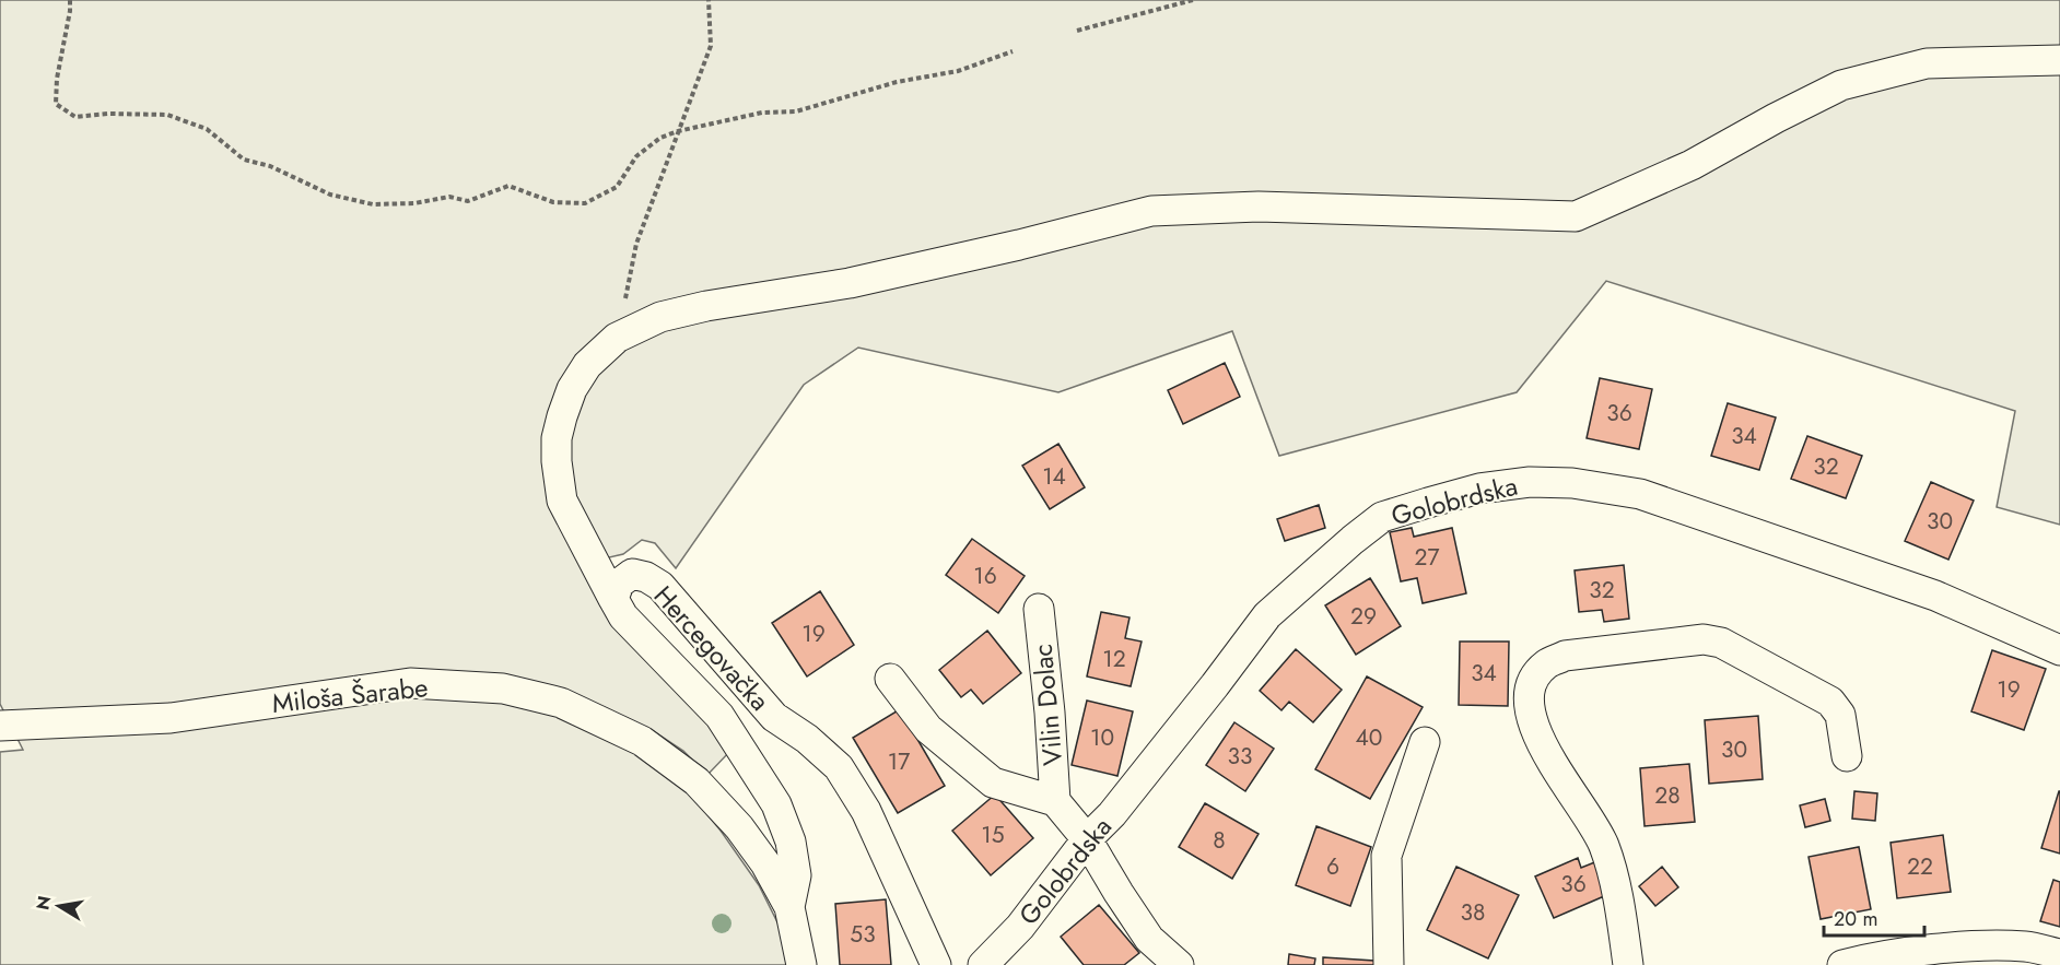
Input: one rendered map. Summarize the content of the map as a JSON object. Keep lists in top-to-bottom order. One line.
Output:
{"streets":{"street":["Golobrdska","Hercegovačka","Miloša Šarabe","Vilin Dolac"]},"crossings":[["Golobrdska","Vilin Dolac"],["Hercegovačka","Miloša Šarabe"]],"house_numbers":["36","34","32","14","30","27","16","32","29","19","12","34","19","10","40","30","33","17","28","15","8","6","22","36","38","53"],"scale_bar":"20 m","north":"left"}
